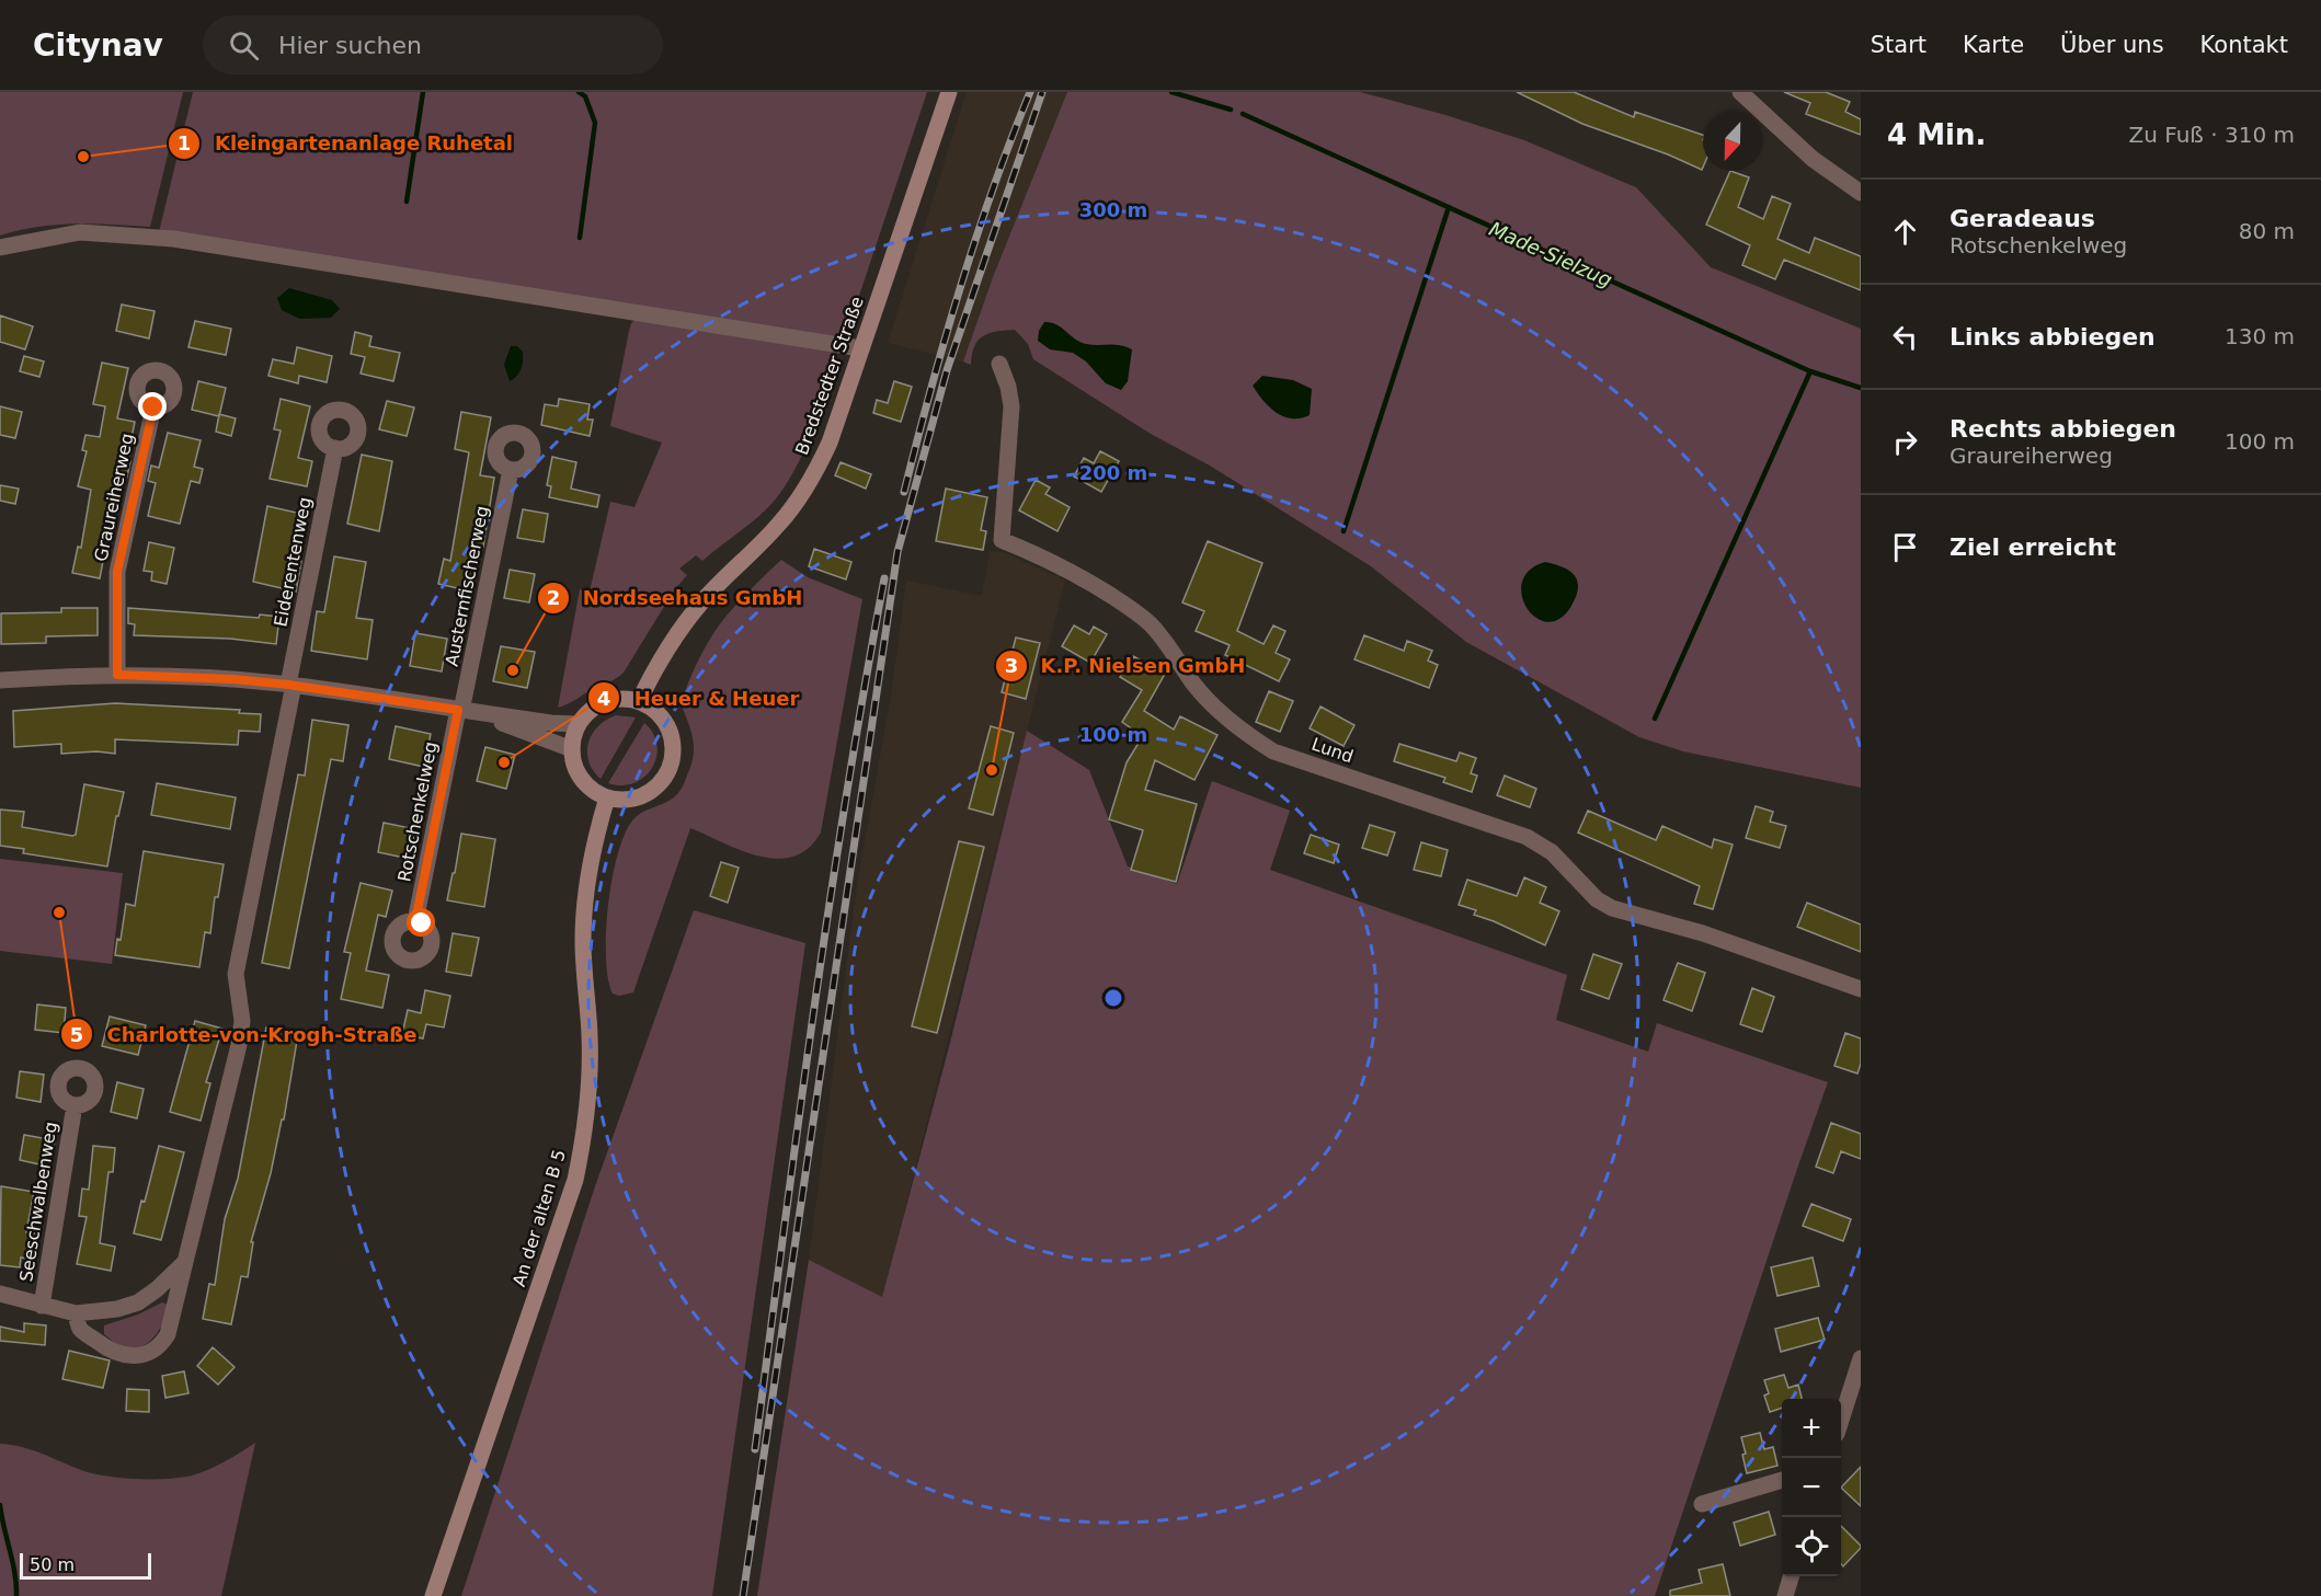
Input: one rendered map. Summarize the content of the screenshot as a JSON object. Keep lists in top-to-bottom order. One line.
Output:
{"streets":{"main road":["Bredstedter Straße","An der alten B 5"],"street":["Graureiherweg","Eiderentenweg","Austernfischerweg","Lund","Rotschenkelweg","Seeschwalbenweg"]},"crossings":[["Bredstedter Straße","An der alten B 5"],["Austernfischerweg","Rotschenkelweg"]],"water":["Made-Sielzug"],"places":["Kleingartenanlage Ruhetal","Nordseehaus GmbH","Heuer & Heuer","K.P. Nielsen GmbH","Charlotte-von-Krogh-Straße"],"scale_bar":"50 m","north":"bottom","page":{"header":"Citynav","search":"Hier suchen","nav":["Start","Karte","Über uns","Kontakt"],"heading":["4 Min.","Zu Fuß · 310 m"],"list":[["Geradeaus","Rotschenkelweg","80 m"],["Links abbiegen","130 m"],["Rechts abbiegen","Graureiherweg","100 m"],"Ziel erreicht"],"map_buttons":["+","−"],"scale":"50 m"},"rings":["300 m","200 m","100 m"]}
